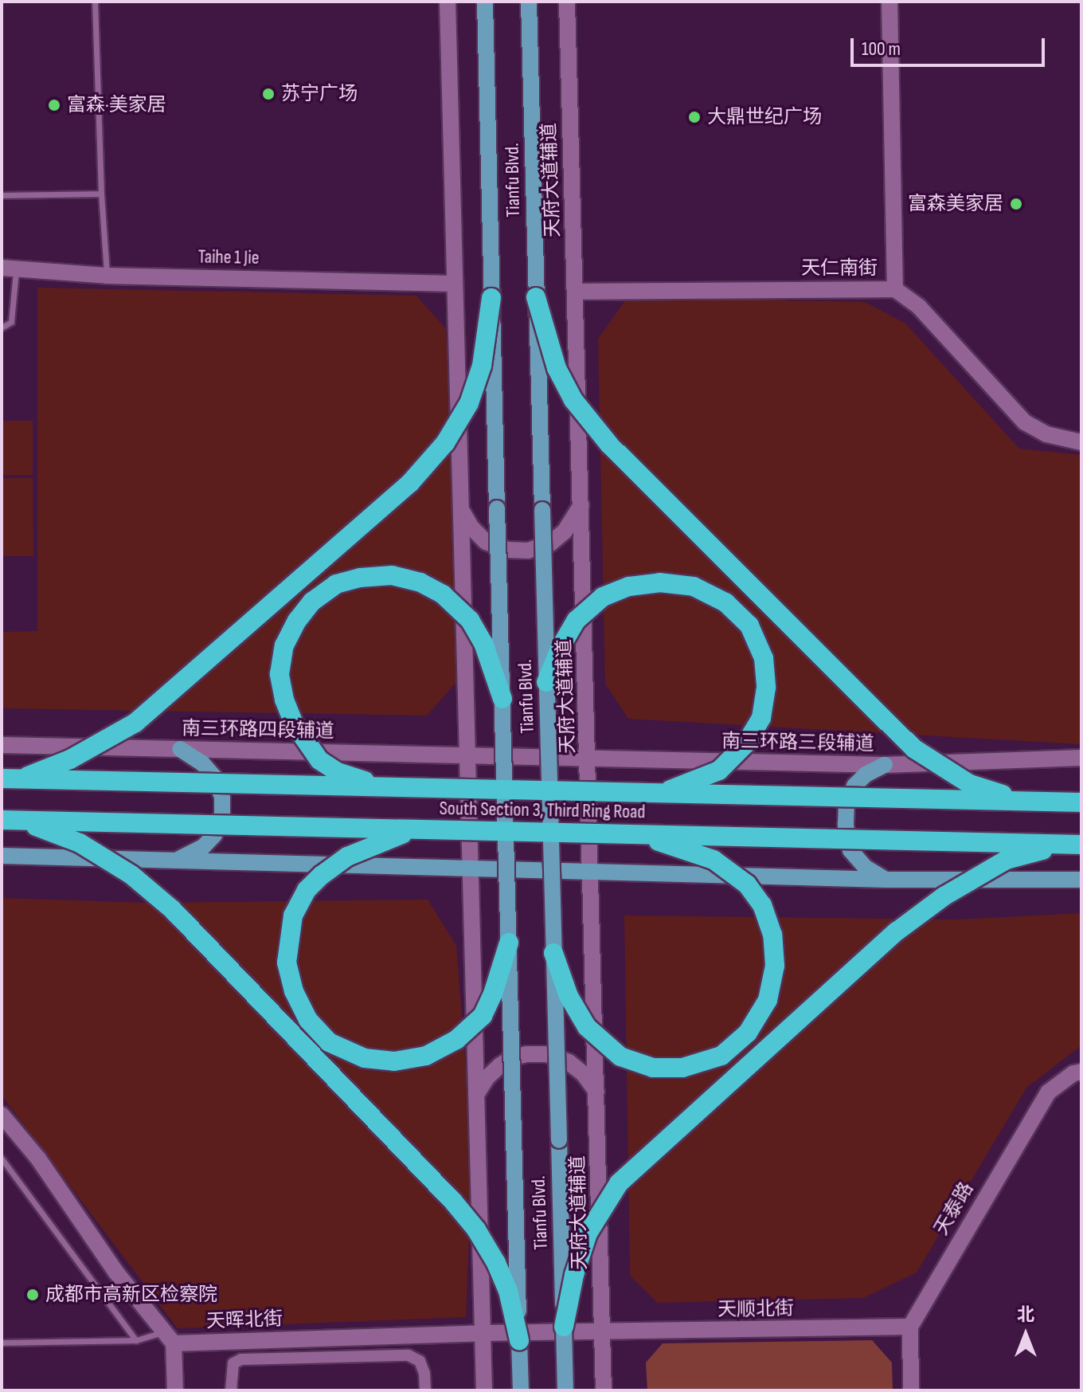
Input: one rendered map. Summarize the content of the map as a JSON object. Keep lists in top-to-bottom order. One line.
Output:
{"streets":{"highway":["South Section 3, Third Ring Road"],"main road":["Tianfu Blvd."],"street":["天府大道辅道","Taihe 1 Jie","天仁南街","南三环路四段辅道","南三环路三段辅道","天泰路","天顺北街","天晖北街"]},"crossings":[["天府大道辅道","天仁南街"],["天府大道辅道","南三环路三段辅道"],["天府大道辅道","天顺北街"],["天府大道辅道","天晖北街"],["南三环路四段辅道","南三环路三段辅道"],["天泰路","天顺北街"],["天顺北街","天晖北街"]],"places":["苏宁广场","富森·美家居","大鼎世纪广场","富森美家居","成都市高新区检察院"],"scale_bar":"100 m","north":"top"}
